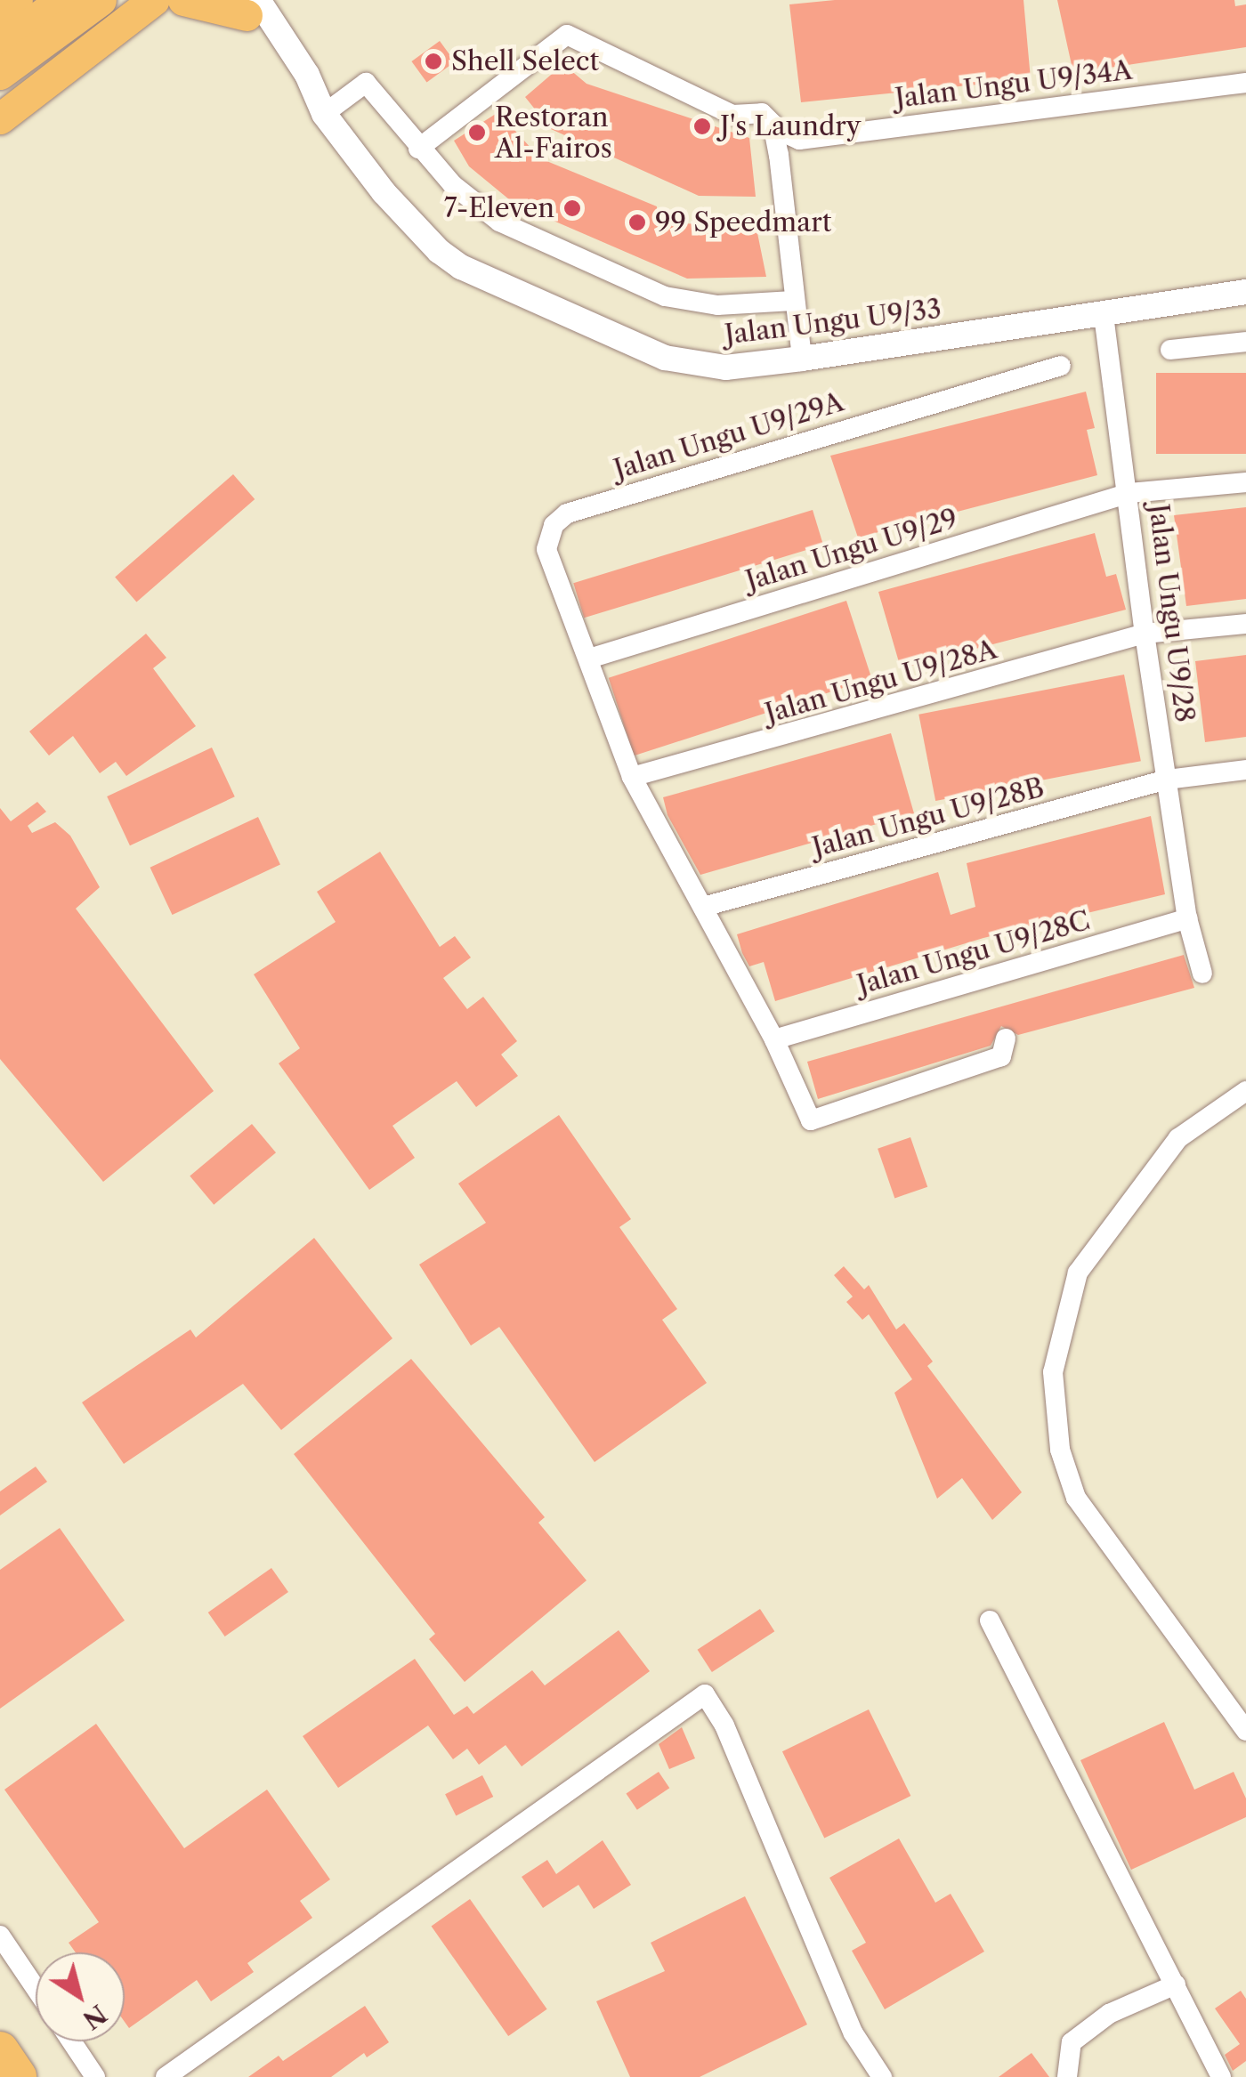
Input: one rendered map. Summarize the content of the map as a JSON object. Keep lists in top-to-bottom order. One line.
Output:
{"streets":{"street":["Jalan Ungu U9/34A","Jalan Ungu U9/33","Jalan Ungu U9/29A","Jalan Ungu U9/29","Jalan Ungu U9/28","Jalan Ungu U9/28A","Jalan Ungu U9/28B","Jalan Ungu U9/28C"]},"crossings":[["Jalan Ungu U9/33","Jalan Ungu U9/28"],["Jalan Ungu U9/29A","Jalan Ungu U9/29"],["Jalan Ungu U9/29","Jalan Ungu U9/28"],["Jalan Ungu U9/28","Jalan Ungu U9/28A"],["Jalan Ungu U9/28","Jalan Ungu U9/28B"],["Jalan Ungu U9/28","Jalan Ungu U9/28C"]],"places":["Shell Select","J's Laundry","Restoran Al-Fairos","7-Eleven","99 Speedmart"],"north":"bottom right"}
